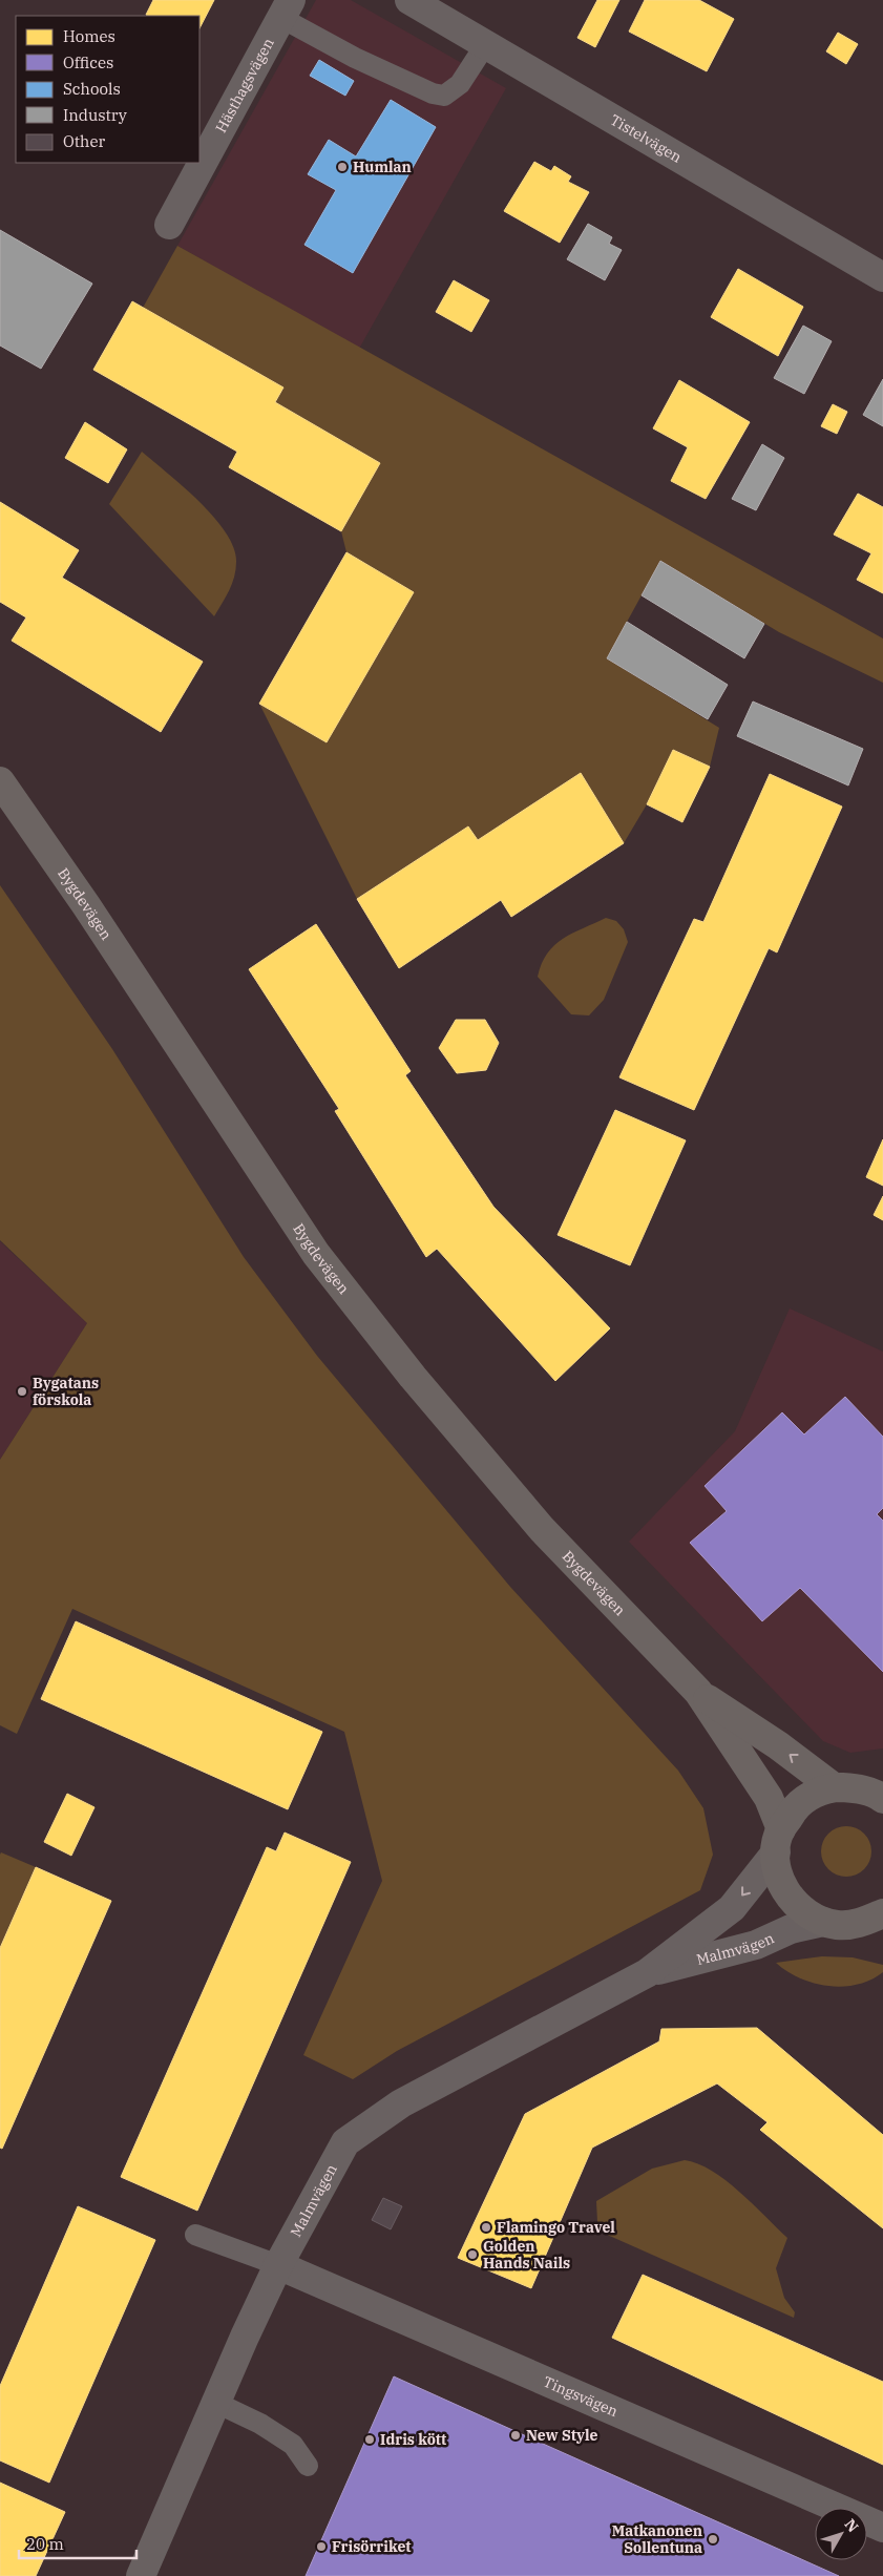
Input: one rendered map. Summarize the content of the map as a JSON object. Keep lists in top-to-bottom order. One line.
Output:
{"streets":{"street":["Hästhagsvägen","Tistelvägen","Bygdevägen","Malmvägen","Tingsvägen"]},"crossings":[["Bygdevägen","Malmvägen"],["Malmvägen","Tingsvägen"]],"places":["Humlan","Bygatans förskola","Flamingo Travel","Golden Hands Nails","New Style","Idris kött","Matkanonen Sollentuna","Frisörriket"],"legend":["Homes","Offices","Schools","Industry","Other"],"scale_bar":"20 m","north":"top right"}
